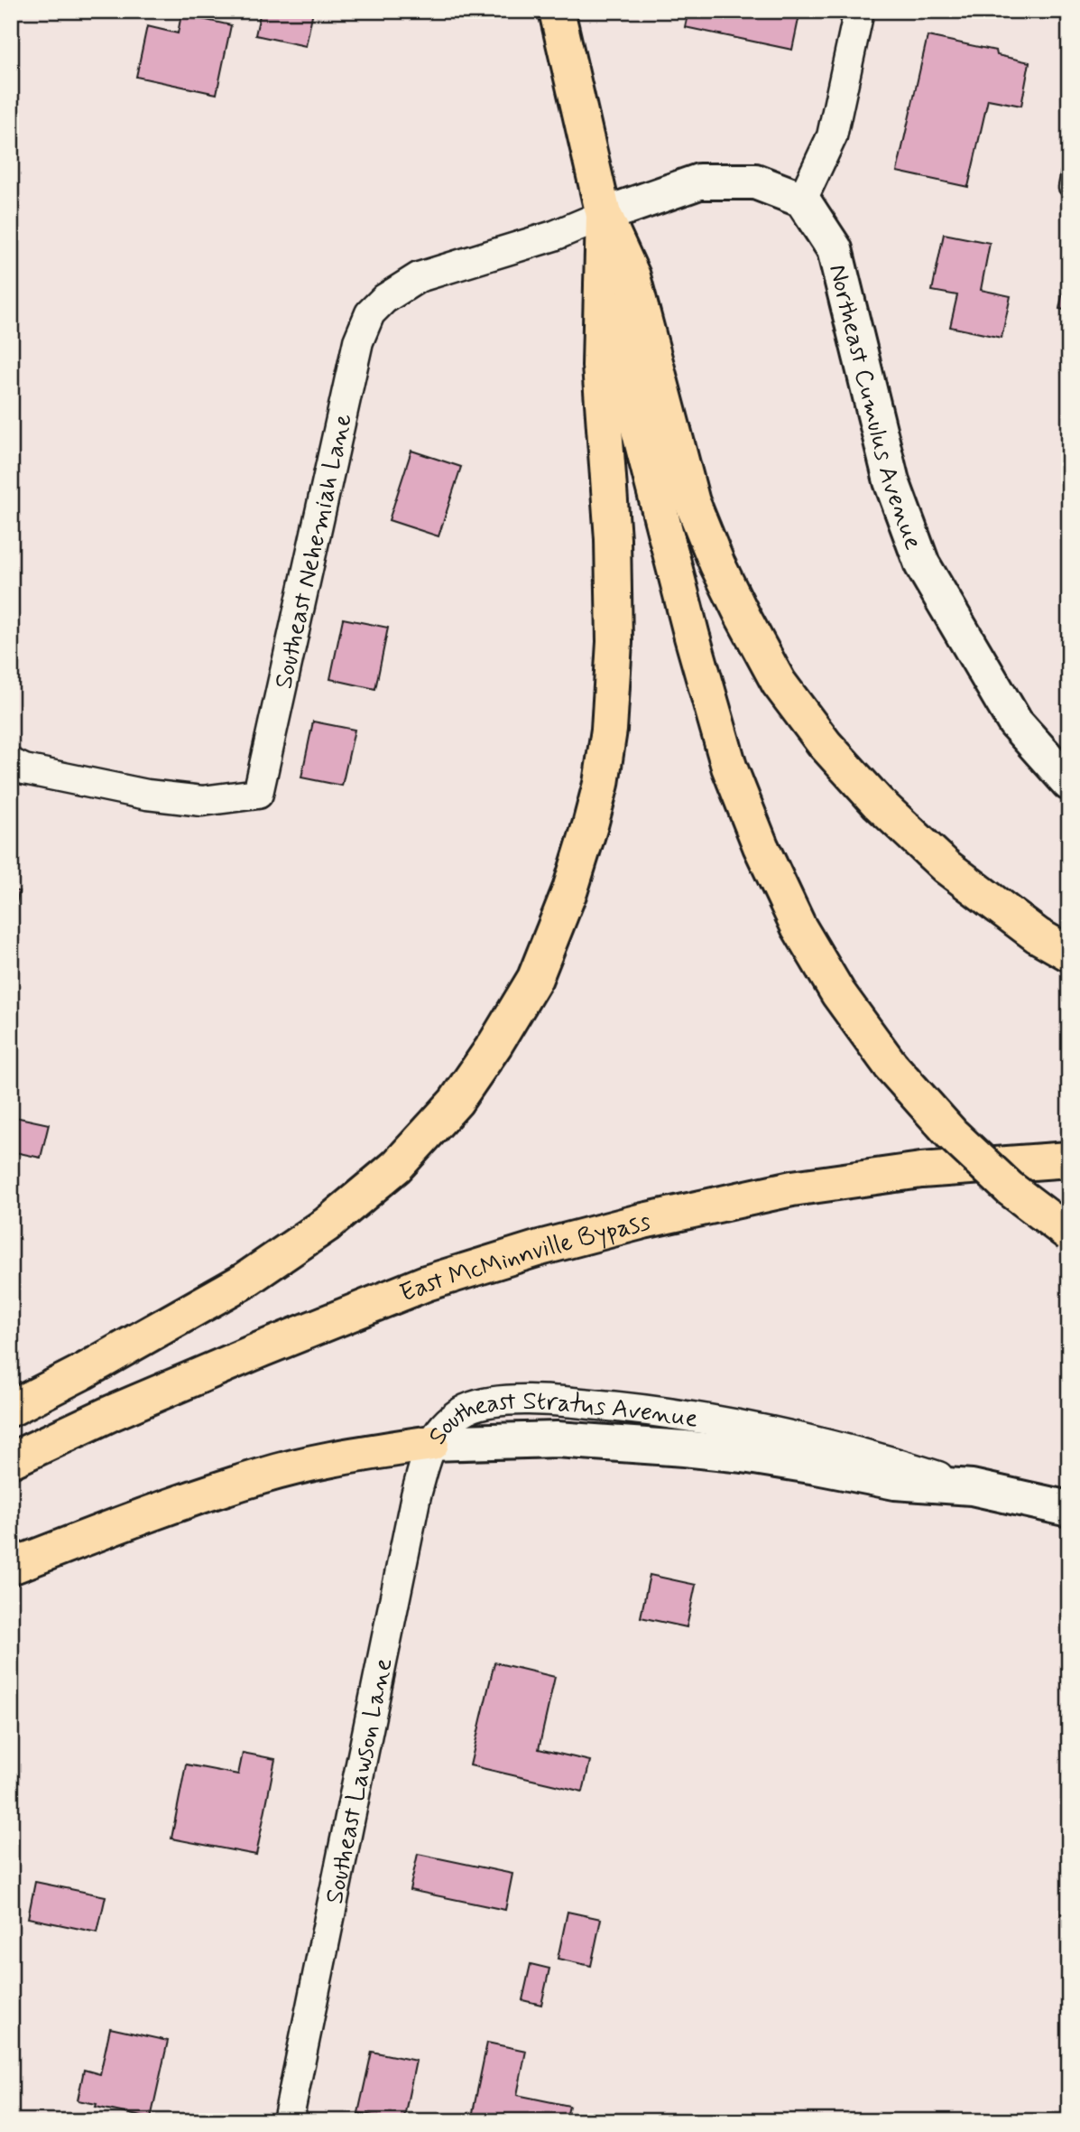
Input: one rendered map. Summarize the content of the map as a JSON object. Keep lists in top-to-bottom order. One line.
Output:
{"streets":{"main road":["East McMinnville Bypass"],"street":["Northeast Cumulus Avenue","Southeast Nehemiah Lane","Southeast Stratus Avenue","Southeast Lawson Lane"]},"crossings":[["Southeast Stratus Avenue","Southeast Lawson Lane"]]}
